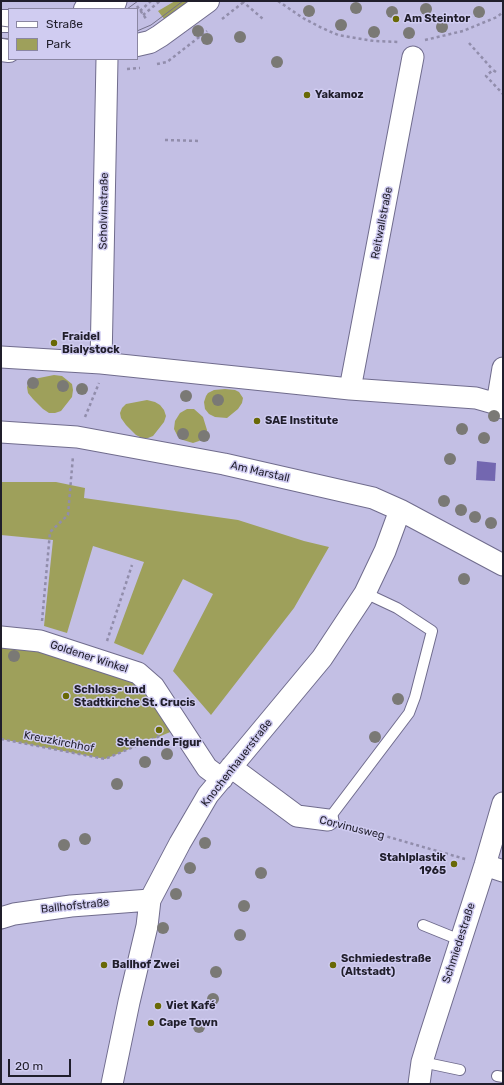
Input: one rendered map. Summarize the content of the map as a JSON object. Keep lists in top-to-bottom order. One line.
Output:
{"streets":{"street":["Scholvinstraße","Reitwallstraße","Am Marstall","Goldener Winkel","Knochenhauerstraße","Corvinusweg","Ballhofstraße","Schmiedestraße"],"path":["Kreuzkirchhof"]},"crossings":[["Am Marstall","Knochenhauerstraße"],["Goldener Winkel","Kreuzkirchhof"],["Goldener Winkel","Knochenhauerstraße"],["Goldener Winkel","Corvinusweg"],["Knochenhauerstraße","Corvinusweg"],["Knochenhauerstraße","Ballhofstraße"],["Corvinusweg","Schmiedestraße"]],"places":["Am Steintor","Yakamoz","Fraidel Bialystock","SAE Institute","Schloss- und Stadtkirche St. Crucis","Stehende Figur","Stahlplastik 1965","Ballhof Zwei","Schmiedestraße (Altstadt)","Viet Kafé","Cape Town"],"legend":["Straße","Park"],"scale_bar":"20 m"}
